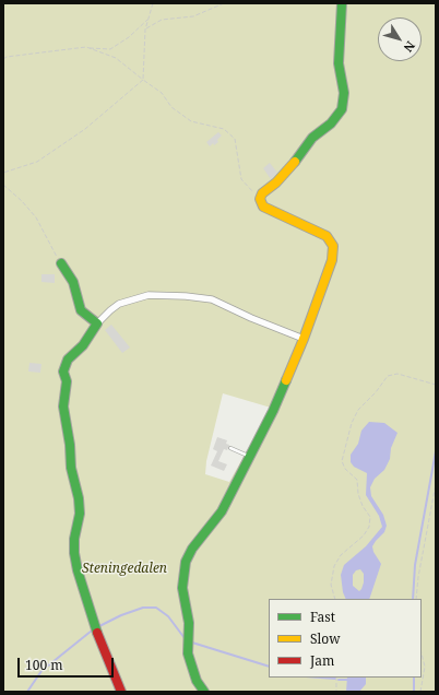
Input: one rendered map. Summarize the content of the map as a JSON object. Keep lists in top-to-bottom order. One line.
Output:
{"parks":["Steningedalen"],"legend":["Fast","Slow","Jam"],"scale_bar":"100 m","north":"bottom right"}
